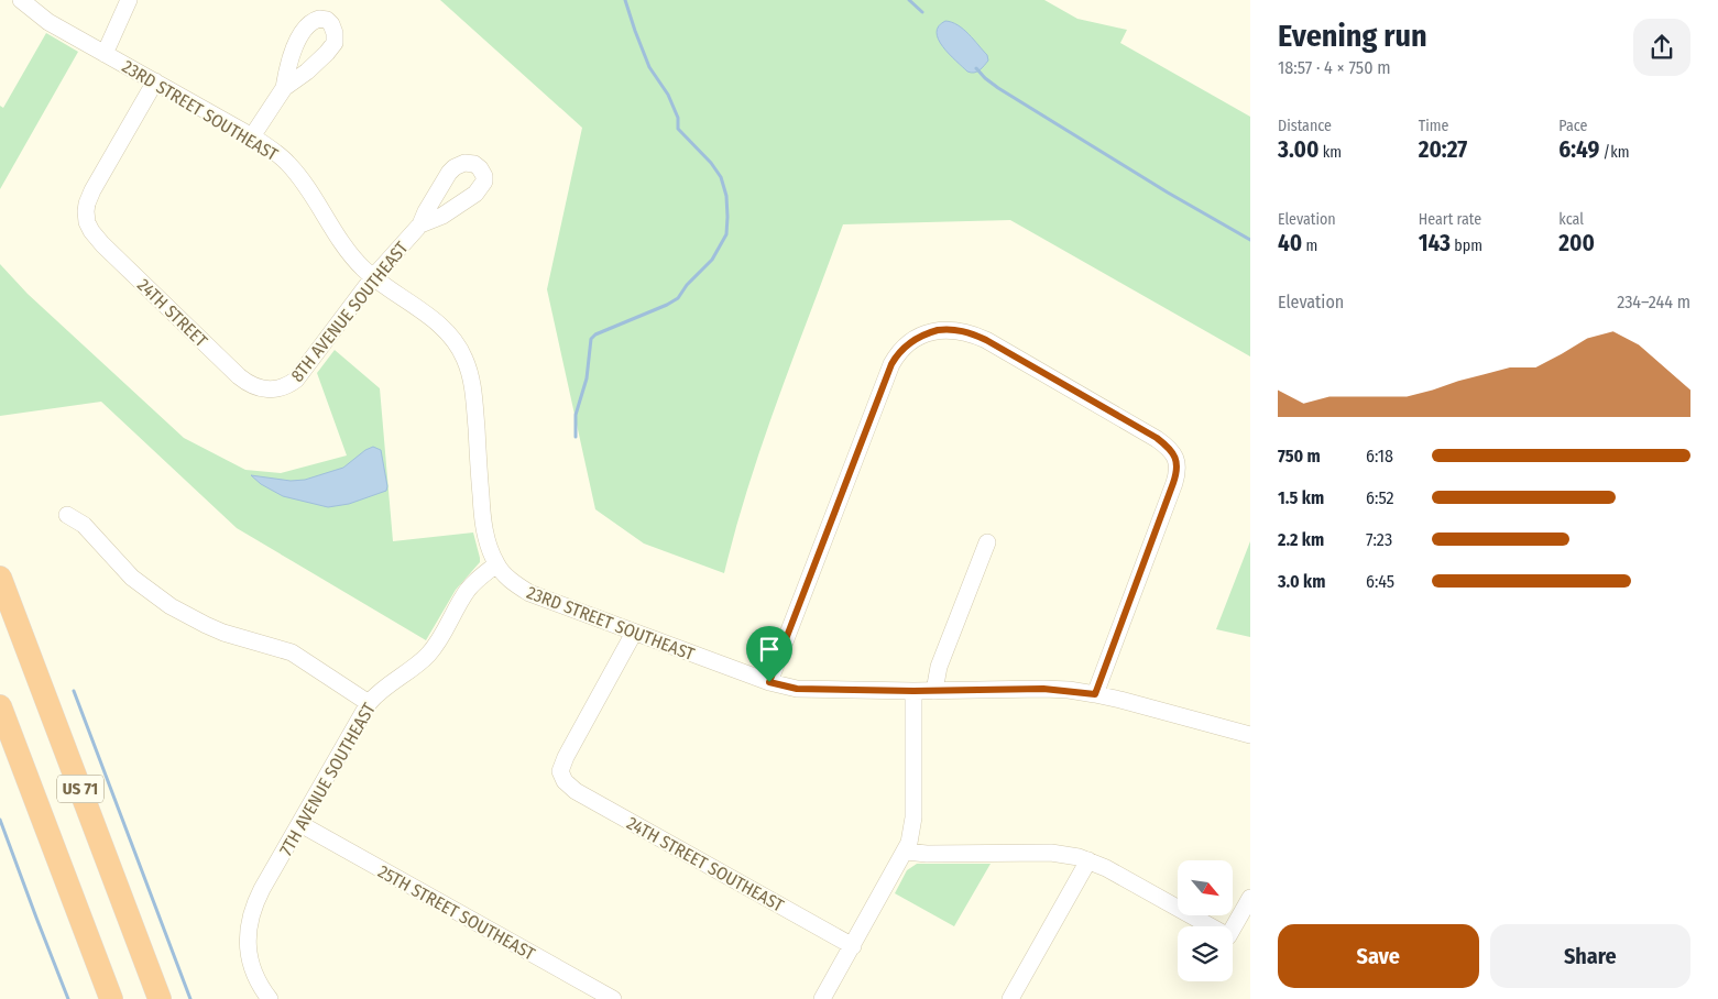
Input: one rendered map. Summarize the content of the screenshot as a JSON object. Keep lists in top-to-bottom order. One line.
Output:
{"streets":{"highway":["US 71"],"street":["23RD STREET SOUTHEAST","8TH AVENUE SOUTHEAST","24TH STREET","7TH AVENUE SOUTHEAST","24TH STREET SOUTHEAST","25TH STREET SOUTHEAST"]},"crossings":[["23RD STREET SOUTHEAST","8TH AVENUE SOUTHEAST"],["23RD STREET SOUTHEAST","24TH STREET"],["23RD STREET SOUTHEAST","7TH AVENUE SOUTHEAST"],["23RD STREET SOUTHEAST","24TH STREET SOUTHEAST"],["8TH AVENUE SOUTHEAST","24TH STREET"],["7TH AVENUE SOUTHEAST","25TH STREET SOUTHEAST"]],"north":"bottom right","page":{"heading":["Evening run","18:57 · 4 × 750 m"],"stats":[["Distance","3.00 km"],["Time","20:27"],["Pace","6:49 /km"],["Elevation","40 m"],["Heart rate","143 bpm"],["kcal","200"]],"chart":["Elevation","234–244 m"],"list":[{"name":"750 m","note":"6:18"},{"name":"1.5 km","note":"6:52"},{"name":"2.2 km","note":"7:23"},{"name":"3.0 km","note":"6:45"}],"buttons":["Save","Share"]}}
